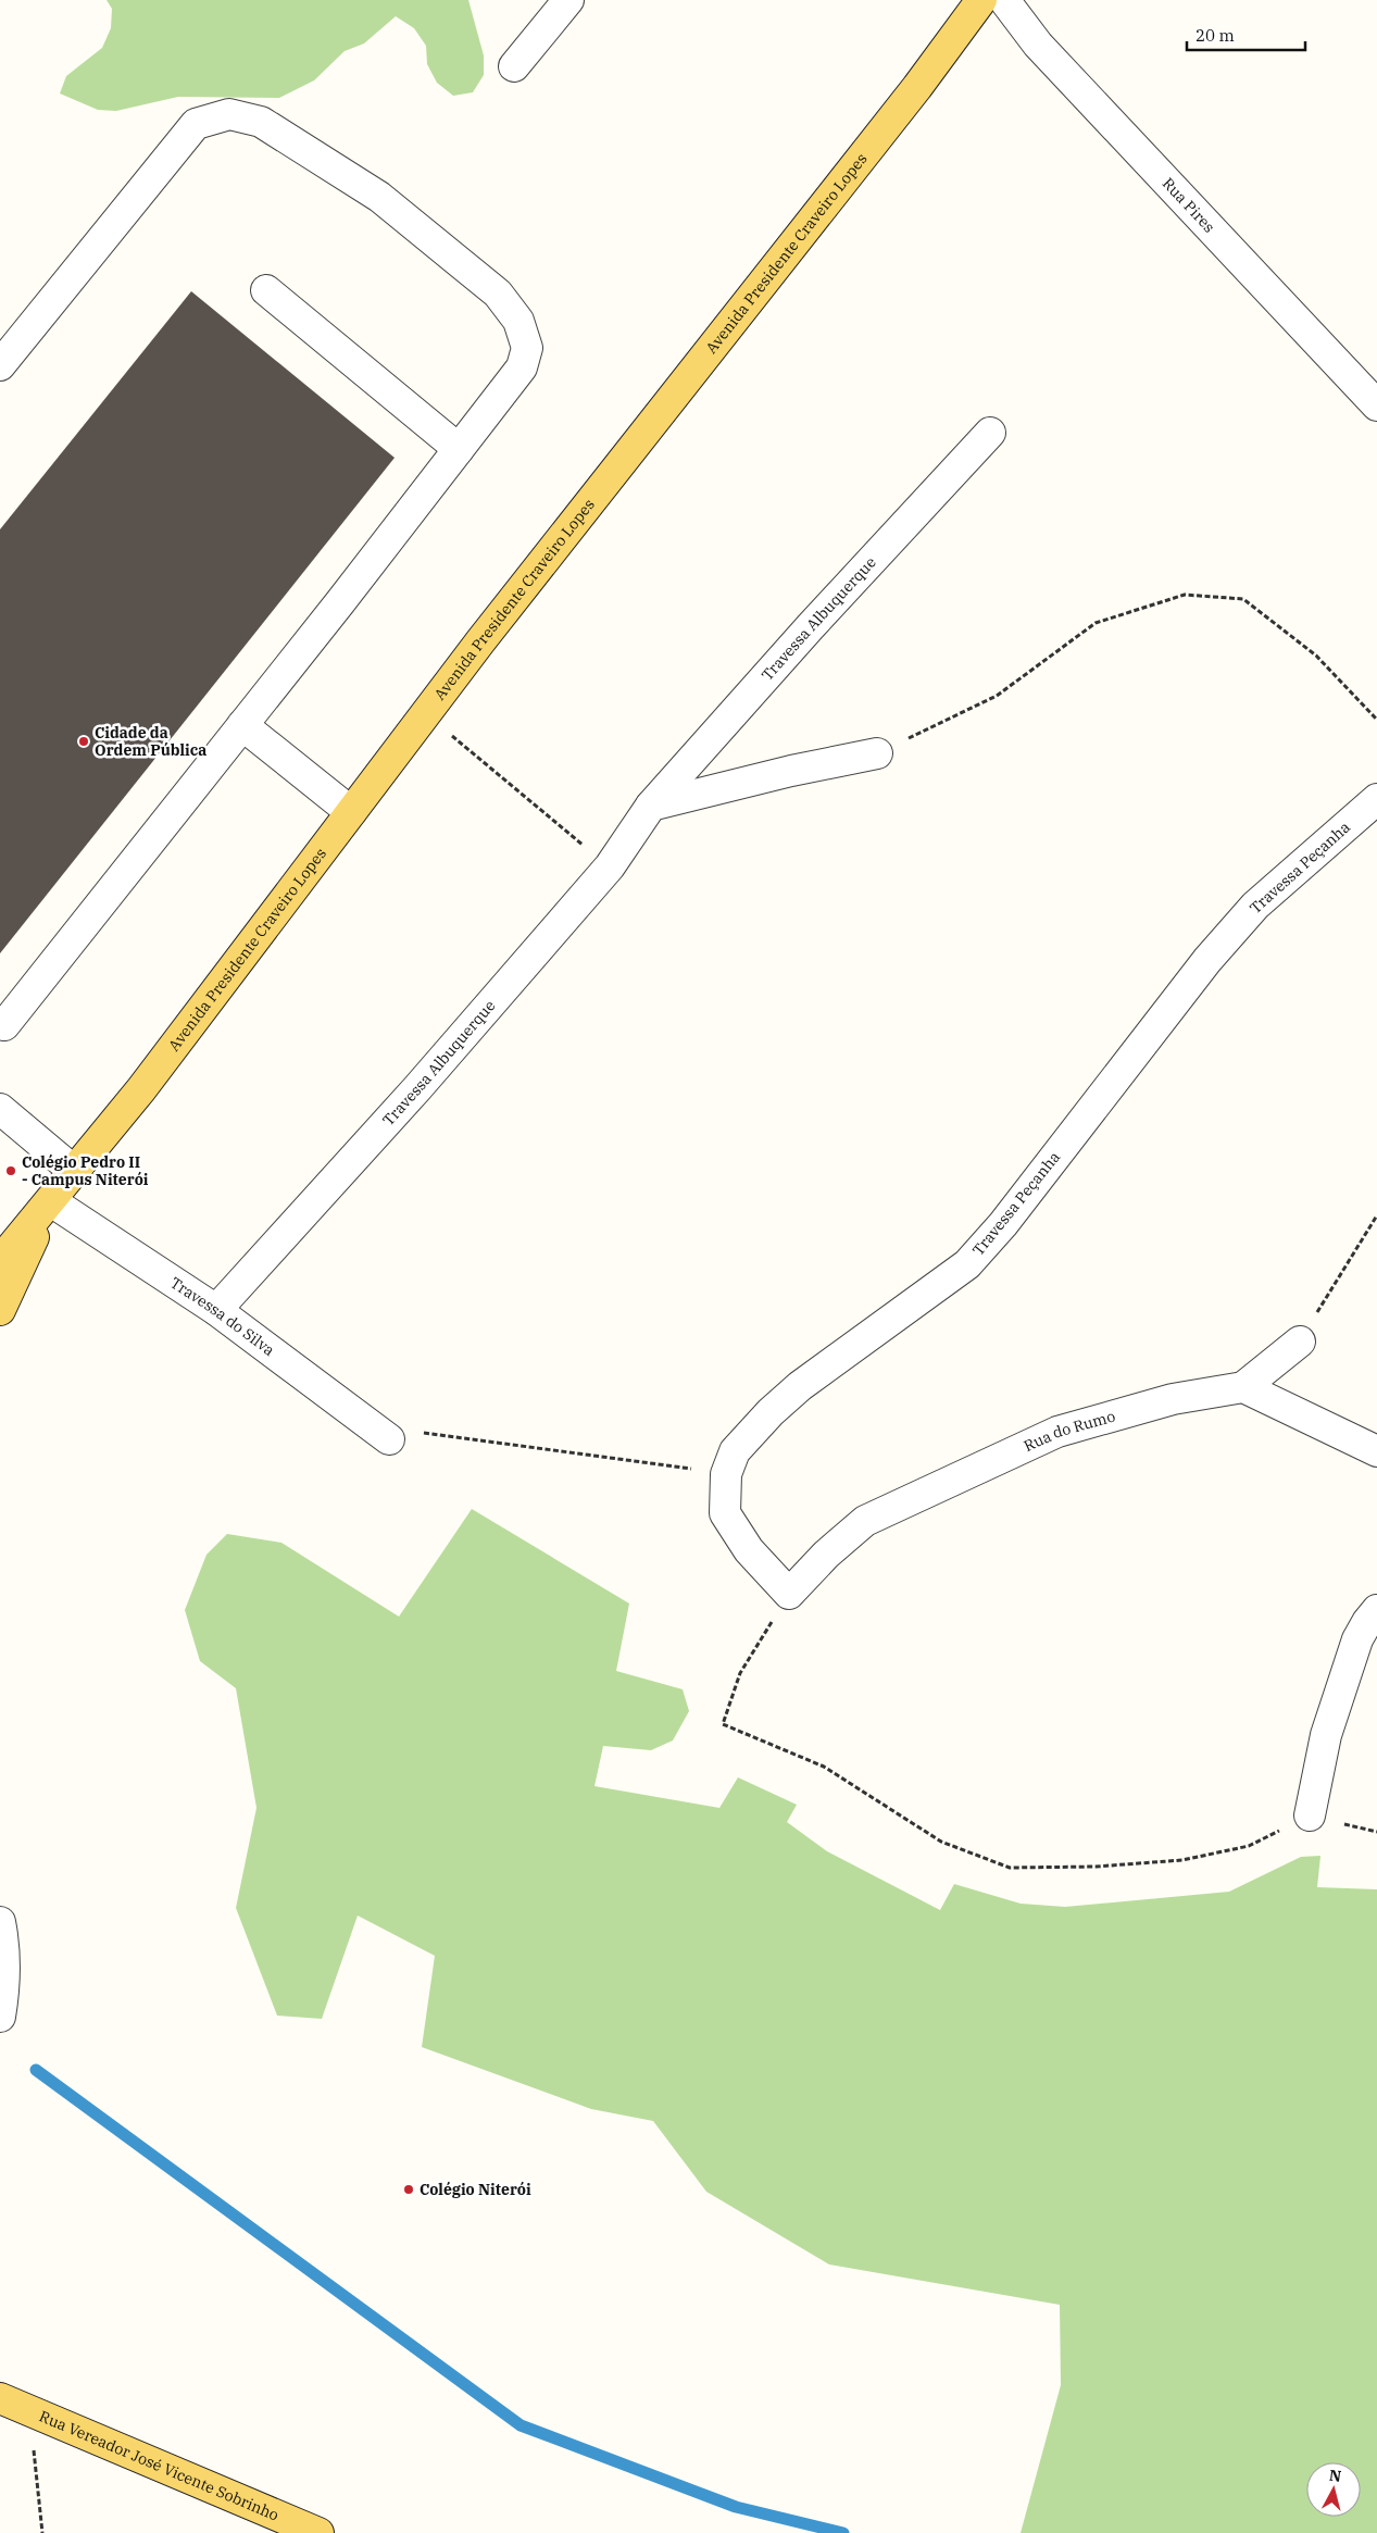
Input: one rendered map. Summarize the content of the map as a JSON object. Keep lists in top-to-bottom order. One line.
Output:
{"streets":{"main road":["Avenida Presidente Craveiro Lopes","Rua Vereador José Vicente Sobrinho"],"street":["Rua Pires","Travessa Albuquerque","Travessa Peçanha","Travessa do Silva","Rua do Rumo"]},"crossings":[["Avenida Presidente Craveiro Lopes","Travessa do Silva"],["Travessa Albuquerque","Travessa do Silva"],["Travessa Peçanha","Rua do Rumo"]],"places":["Cidade da Ordem Pública","Colégio Pedro II - Campus Niterói","Colégio Niterói"],"scale_bar":"20 m","north":"top"}
